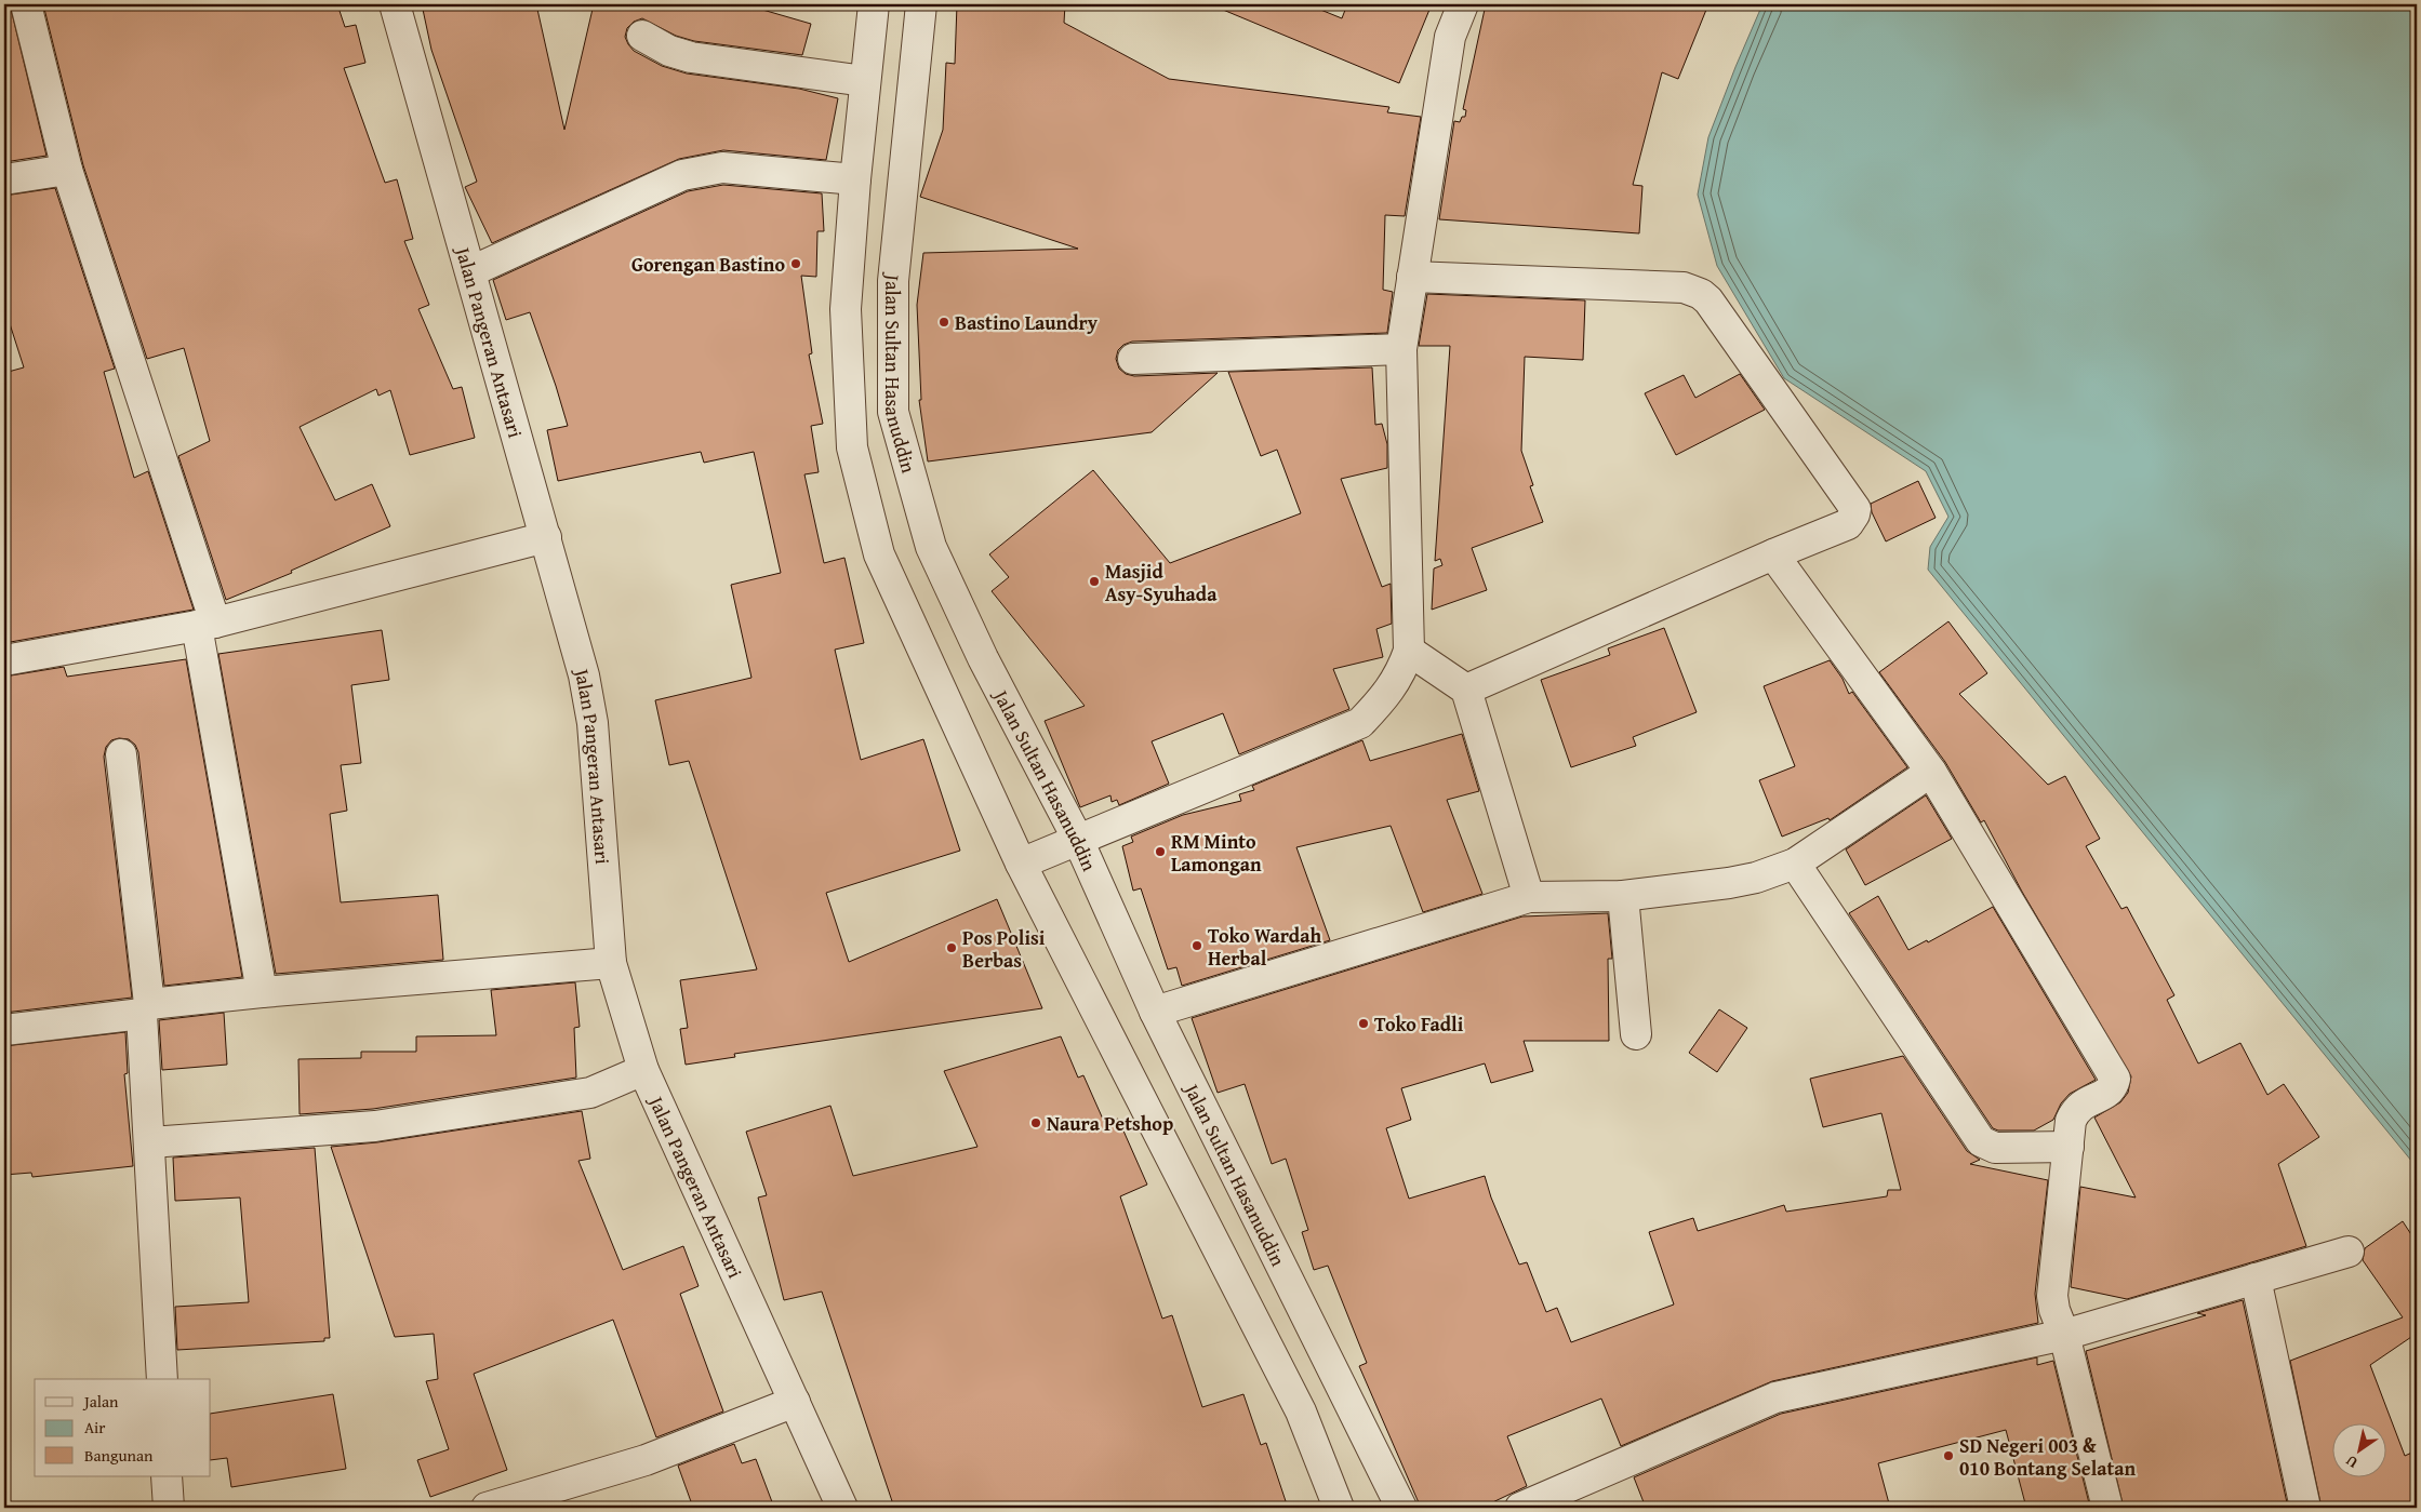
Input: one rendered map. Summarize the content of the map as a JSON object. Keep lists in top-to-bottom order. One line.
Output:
{"streets":{"street":["Jalan Pangeran Antasari","Jalan Sultan Hasanuddin"]},"places":["Gorengan Bastino","Bastino Laundry","Masjid Asy-Syuhada","RM Minto Lamongan","Toko Wardah Herbal","Pos Polisi Berbas","Toko Fadli","Naura Petshop","SD Negeri 003 & 010 Bontang Selatan"],"legend":["Jalan","Air","Bangunan"],"north":"bottom left"}
